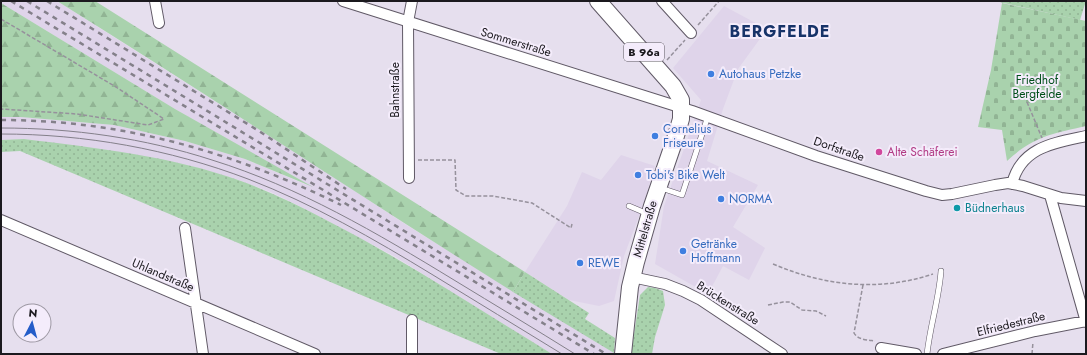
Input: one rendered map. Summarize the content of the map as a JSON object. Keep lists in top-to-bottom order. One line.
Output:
{"streets":{"main road":["B 96a","Mittelstraße"],"street":["Sommerstraße","Bahnstraße","Dorfstraße","Uhlandstraße","Brückenstraße","Elfriedestraße"]},"crossings":[["Sommerstraße","B 96a"],["Sommerstraße","Bahnstraße"],["Sommerstraße","Dorfstraße"],["Sommerstraße","Mittelstraße"],["B 96a","Dorfstraße"],["B 96a","Mittelstraße"],["Dorfstraße","Mittelstraße"],["Mittelstraße","Brückenstraße"]],"districts":["BERGFELDE"],"parks":["Friedhof Bergfelde"],"places":["Autohaus Petzke","Cornelius Friseure","Alte Schäferei","Tobi's Bike Welt","NORMA","Büdnerhaus","Getränke Hoffmann","REWE"],"north":"top"}
